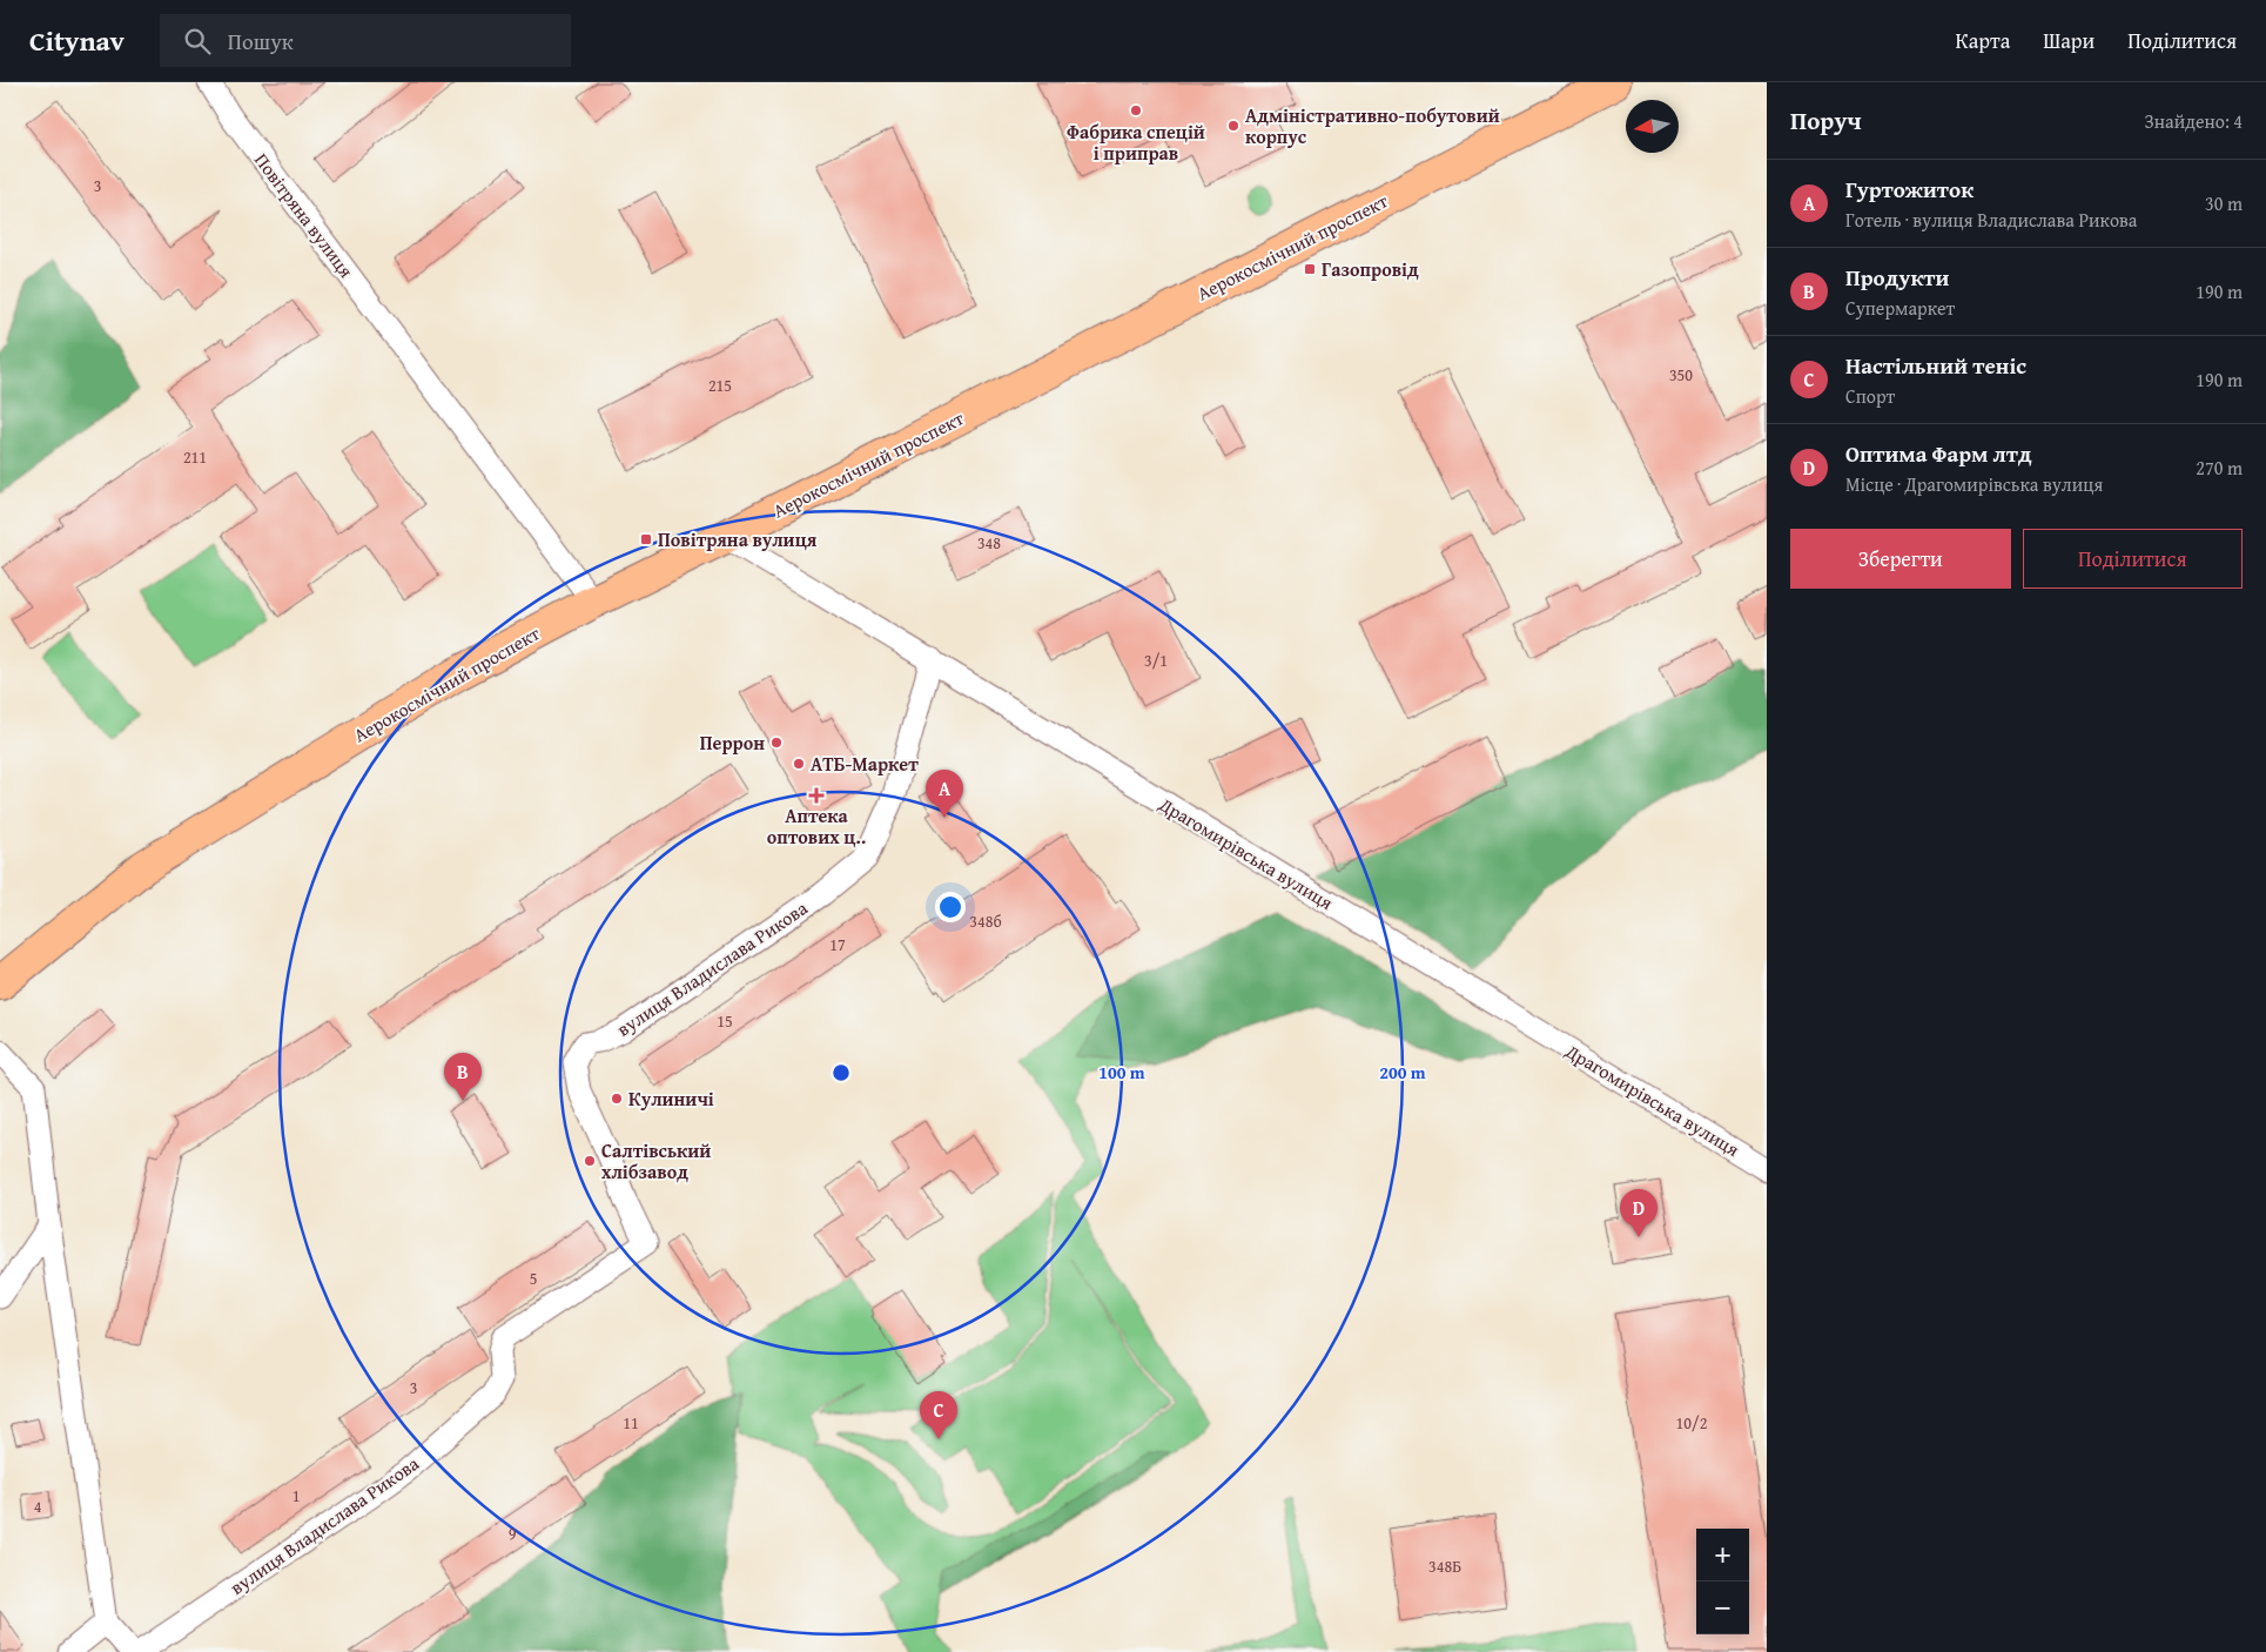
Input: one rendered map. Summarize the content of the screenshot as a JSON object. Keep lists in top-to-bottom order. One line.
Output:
{"streets":{"highway":["Аерокосмічний проспект"],"street":["Повітряна вулиця","Драгомирівська вулиця","вулиця Владислава Рикова"]},"crossings":[["Повітряна вулиця","Аерокосмічний проспект"],["Аерокосмічний проспект","Драгомирівська вулиця"],["Драгомирівська вулиця","вулиця Владислава Рикова"]],"places":{"other":["Фабрика спецій і приправ","Адміністративно-побутовий корпус","Перрон","АТБ-Маркет","Кулиничі","Салтівський хлібзавод"],"transit":["Газопровiд","Повітряна вулиця"],"health":["Аптека оптових ц‥"]},"house_numbers":["3","350","215","211","348","3/1","348б","17","15","5","3","11","10/2","1","4","9","348Б"],"north":"left","page":{"header":"Citynav","search":"Пошук","nav":["Карта","Шари","Поділитися"],"heading":["Поруч","Знайдено: 4"],"list":[{"mark":"A","name":"Гуртожиток","note":"Готель · вулиця Владислава Рикова","value":"30 m"},{"mark":"B","name":"Продукти","note":"Супермаркет","value":"190 m"},{"mark":"C","name":"Настільний теніс","note":"Спорт","value":"190 m"},{"mark":"D","name":"Оптима Фарм лтд","note":"Місце · Драгомирівська вулиця","value":"270 m"}],"buttons":["Зберегти","Поділитися"],"pins":["A","B","D","C"],"map_buttons":["+","−"]},"rings":["100 m","200 m"]}
